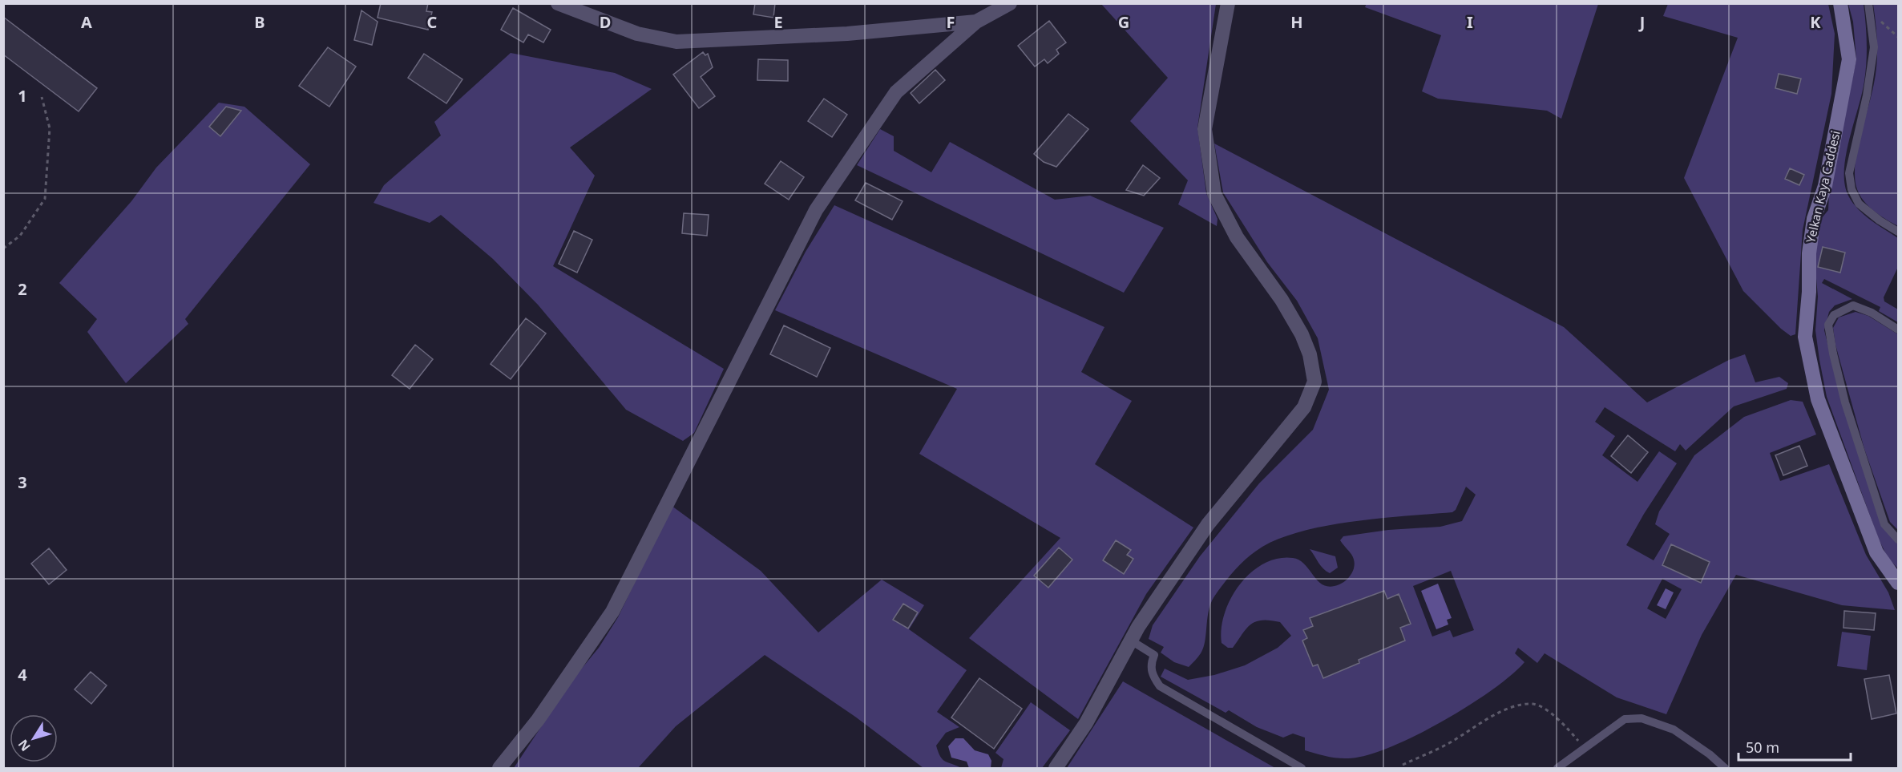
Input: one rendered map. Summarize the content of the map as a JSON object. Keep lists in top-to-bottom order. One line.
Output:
{"streets":{"street":["Yelkan Kaya Caddesi"]},"scale_bar":"50 m","north":"bottom left","grid":{"columns":["A","B","C","D","E","F","G","H","I","J","K"],"rows":["1","2","3","4"]}}
